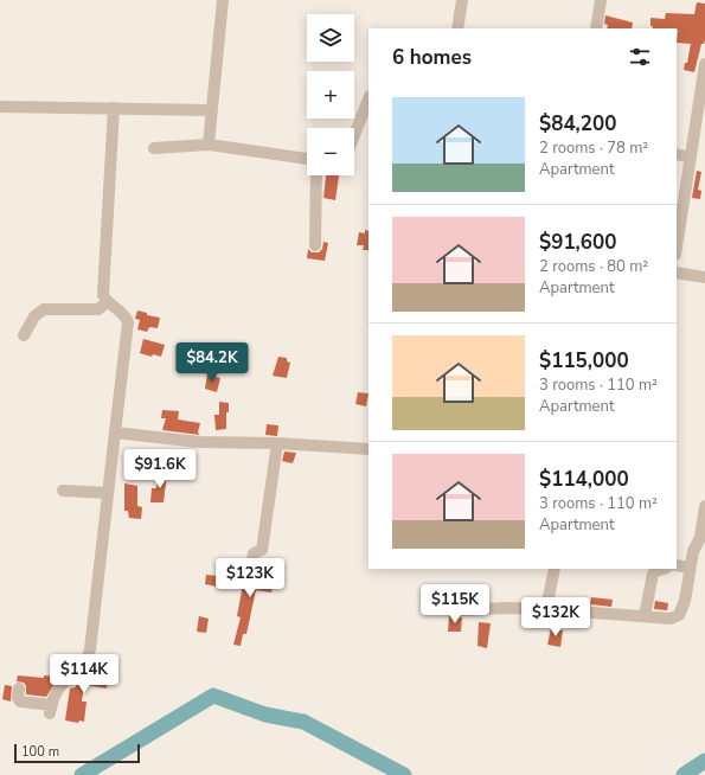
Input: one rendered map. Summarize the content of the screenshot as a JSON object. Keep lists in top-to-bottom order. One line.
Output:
{"scale_bar":"100 m","page":{"map_buttons":["+","−"],"heading":"6 homes","list":[{"name":"$84,200","note":"2 rooms · 78 m² · Apartment"},{"name":"$91,600","note":"2 rooms · 80 m² · Apartment"},{"name":"$115,000","note":"3 rooms · 110 m² · Apartment"},{"name":"$114,000","note":"3 rooms · 110 m² · Apartment"}],"price":["$84.2K","$91.6K","$123K","$115K","$132K","$114K"],"scale":"100 m"}}
